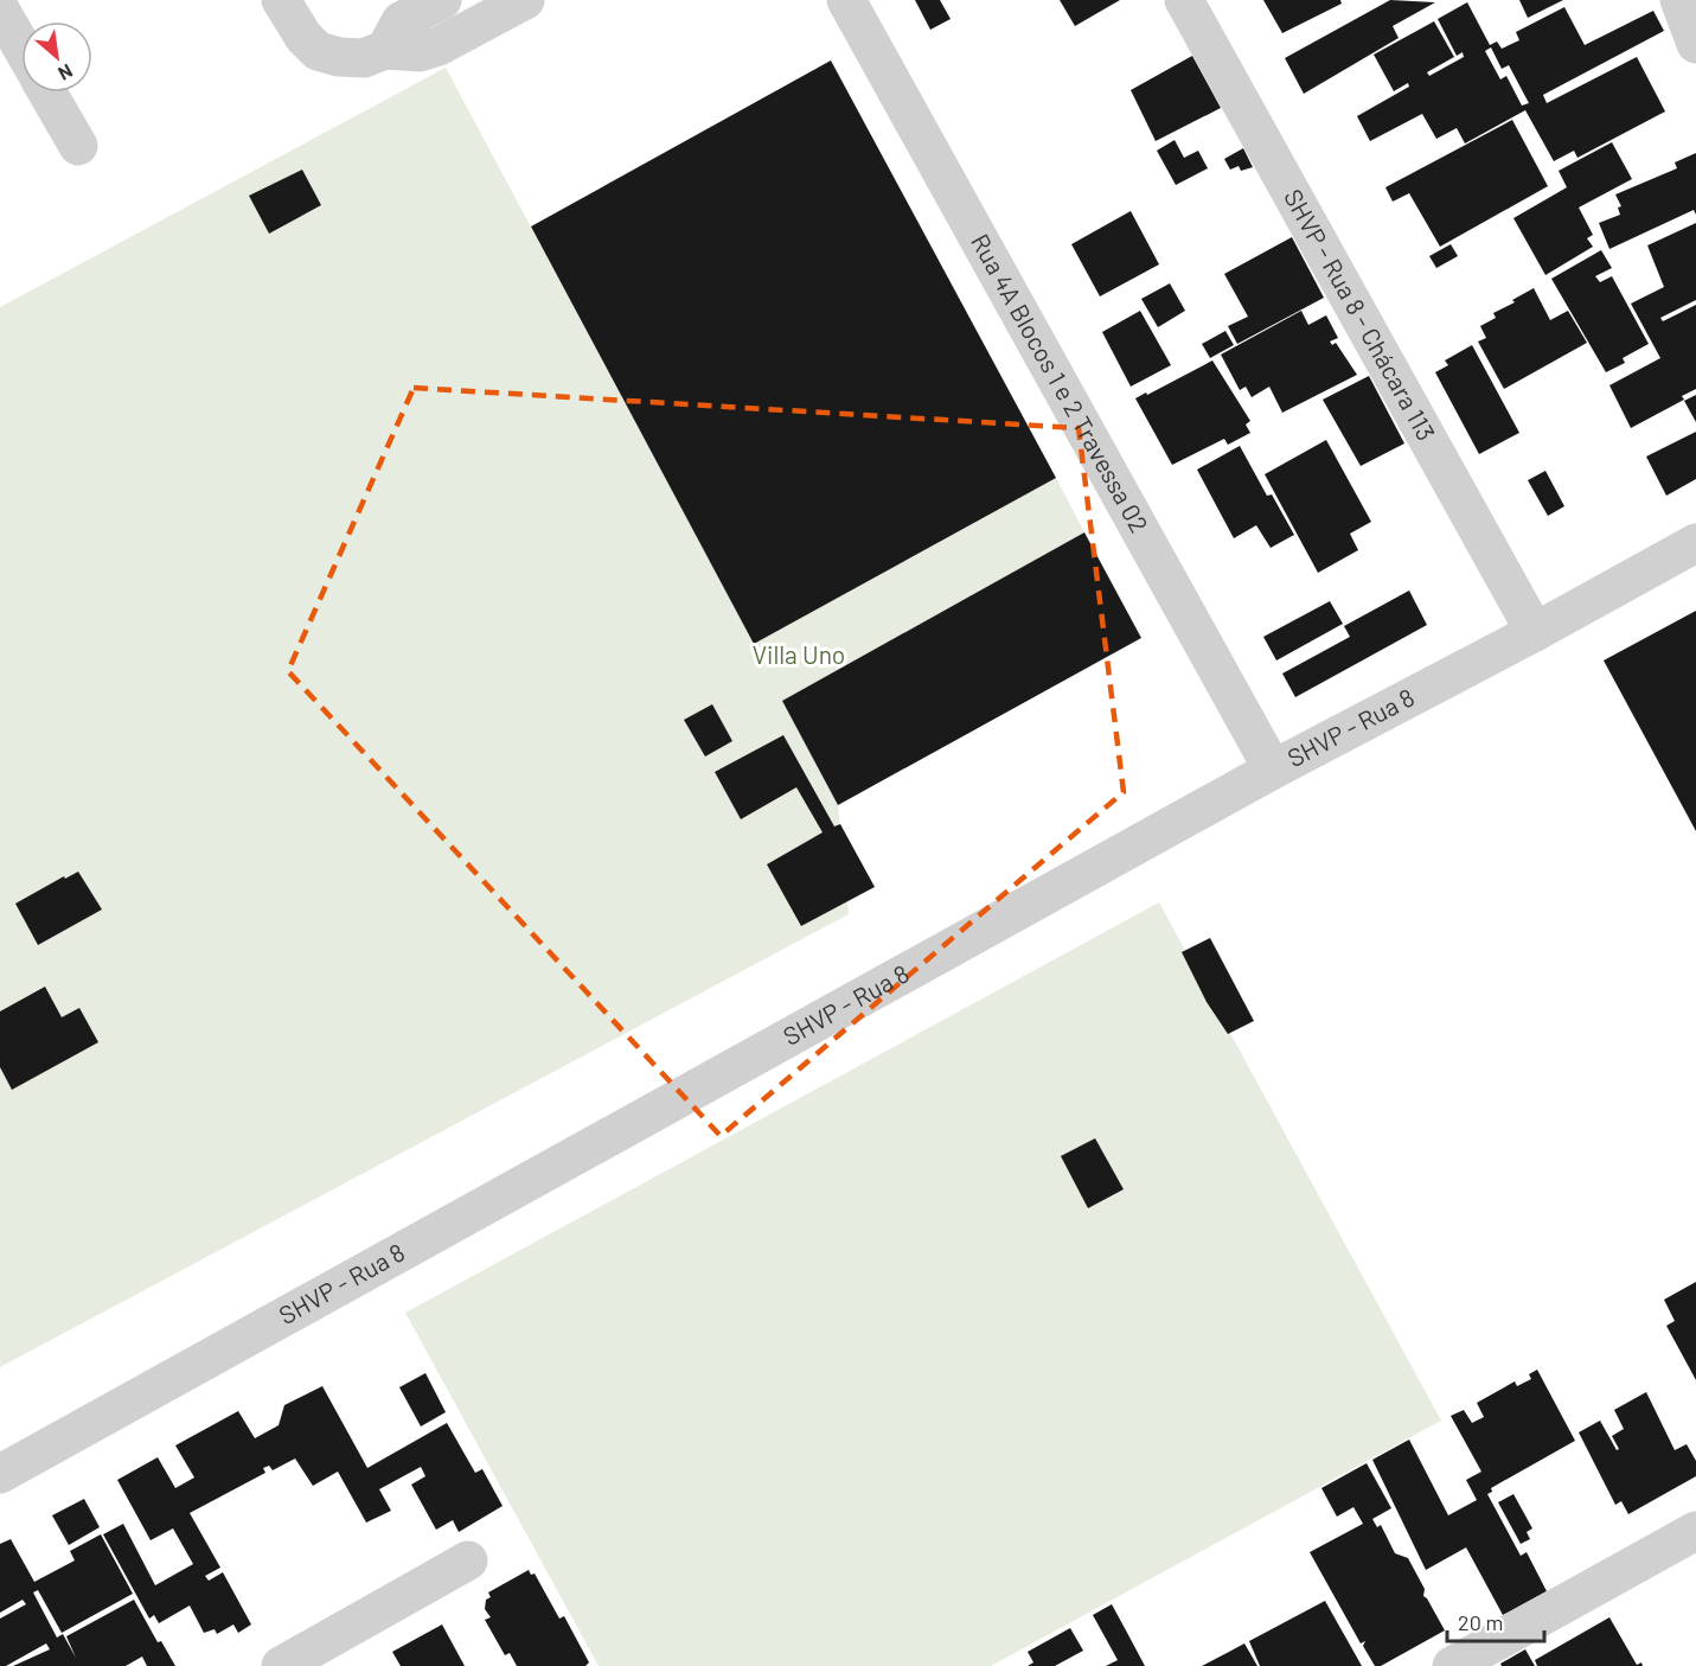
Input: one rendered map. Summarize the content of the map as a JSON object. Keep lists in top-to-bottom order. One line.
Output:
{"streets":{"street":["SHVP - Rua 8 - Chácara 113","Rua 4A Blocos 1 e 2 Travessa 02","SHVP - Rua 8"]},"crossings":[["SHVP - Rua 8 - Chácara 113","SHVP - Rua 8"],["Rua 4A Blocos 1 e 2 Travessa 02","SHVP - Rua 8"]],"parks":["Villa Uno"],"scale_bar":"20 m","north":"bottom right"}
